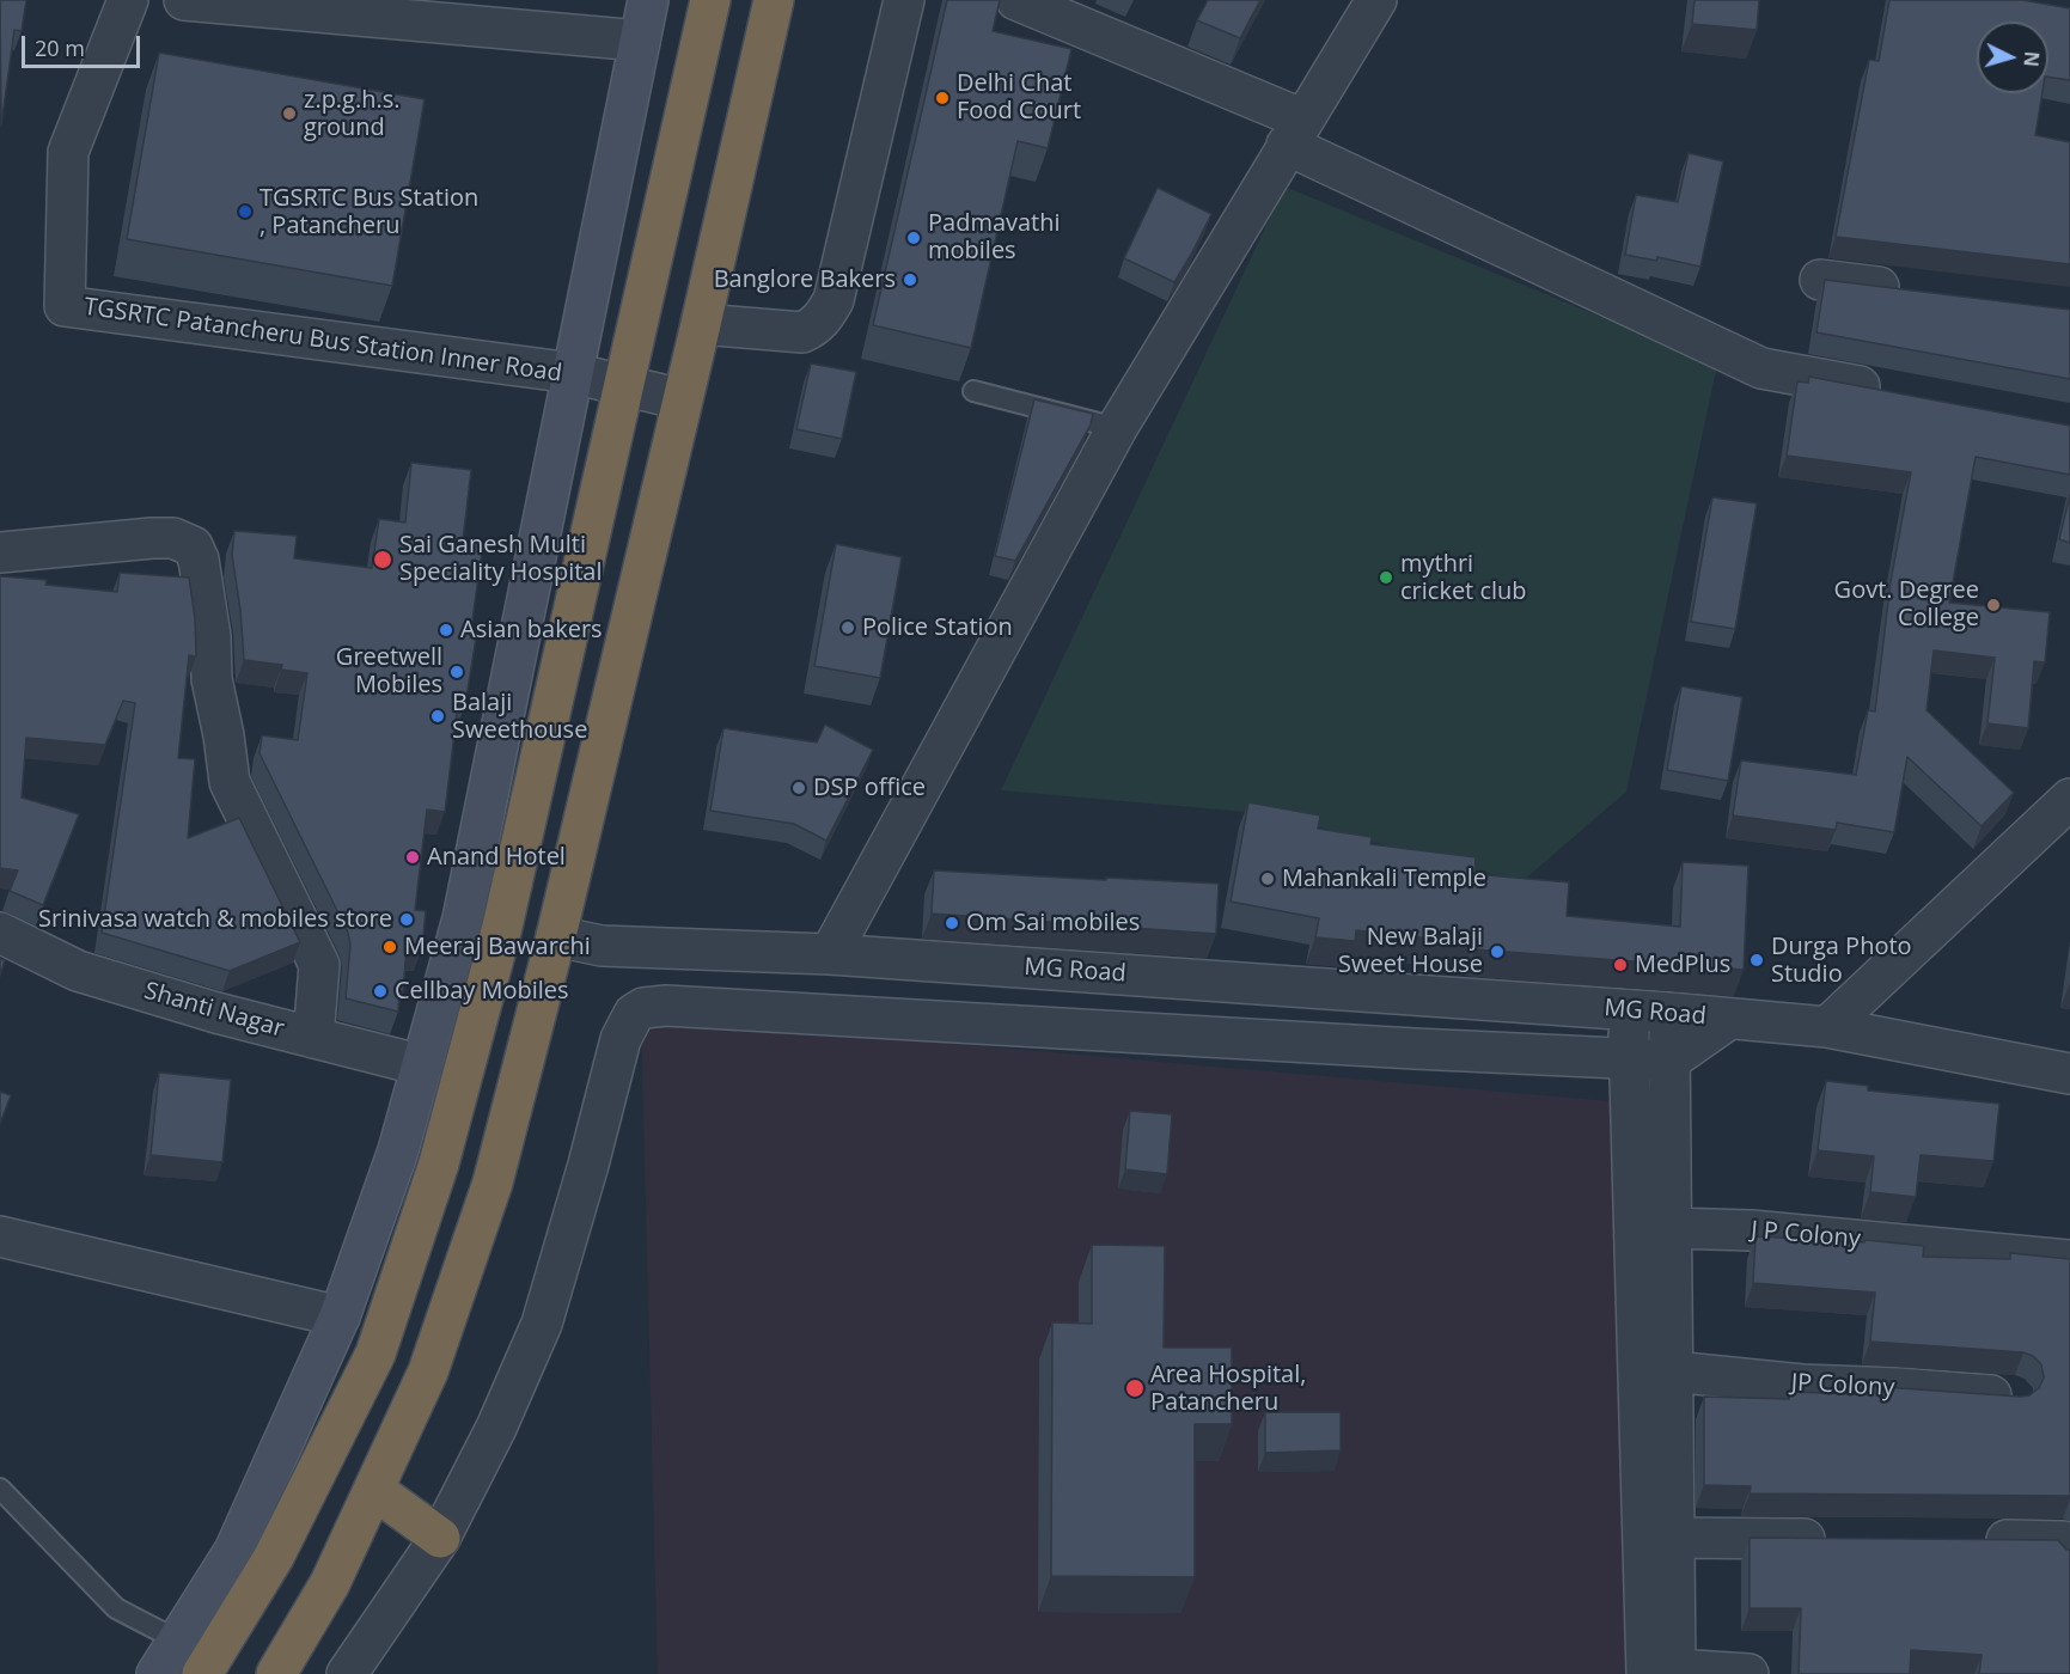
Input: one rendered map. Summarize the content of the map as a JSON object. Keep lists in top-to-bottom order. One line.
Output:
{"streets":{"street":["TGSRTC Patancheru Bus Station Inner Road","MG Road","Shanti Nagar","J P Colony","JP Colony"]},"places":["Delhi Chat Food Court","z.p.g.h.s. ground","TGSRTC Bus Station , Patancheru","Padmavathi mobiles","Banglore Bakers","Sai Ganesh Multi Speciality Hospital","mythri cricket club","Govt. Degree College","Police Station","Asian bakers","Greetwell Mobiles","Balaji Sweethouse","DSP office","Anand Hotel","Mahankali Temple","Srinivasa watch & mobiles store","Om Sai mobiles","Meeraj Bawarchi","New Balaji Sweet House","Durga Photo Studio","MedPlus","Cellbay Mobiles","Area Hospital, Patancheru"],"scale_bar":"20 m","north":"right"}
